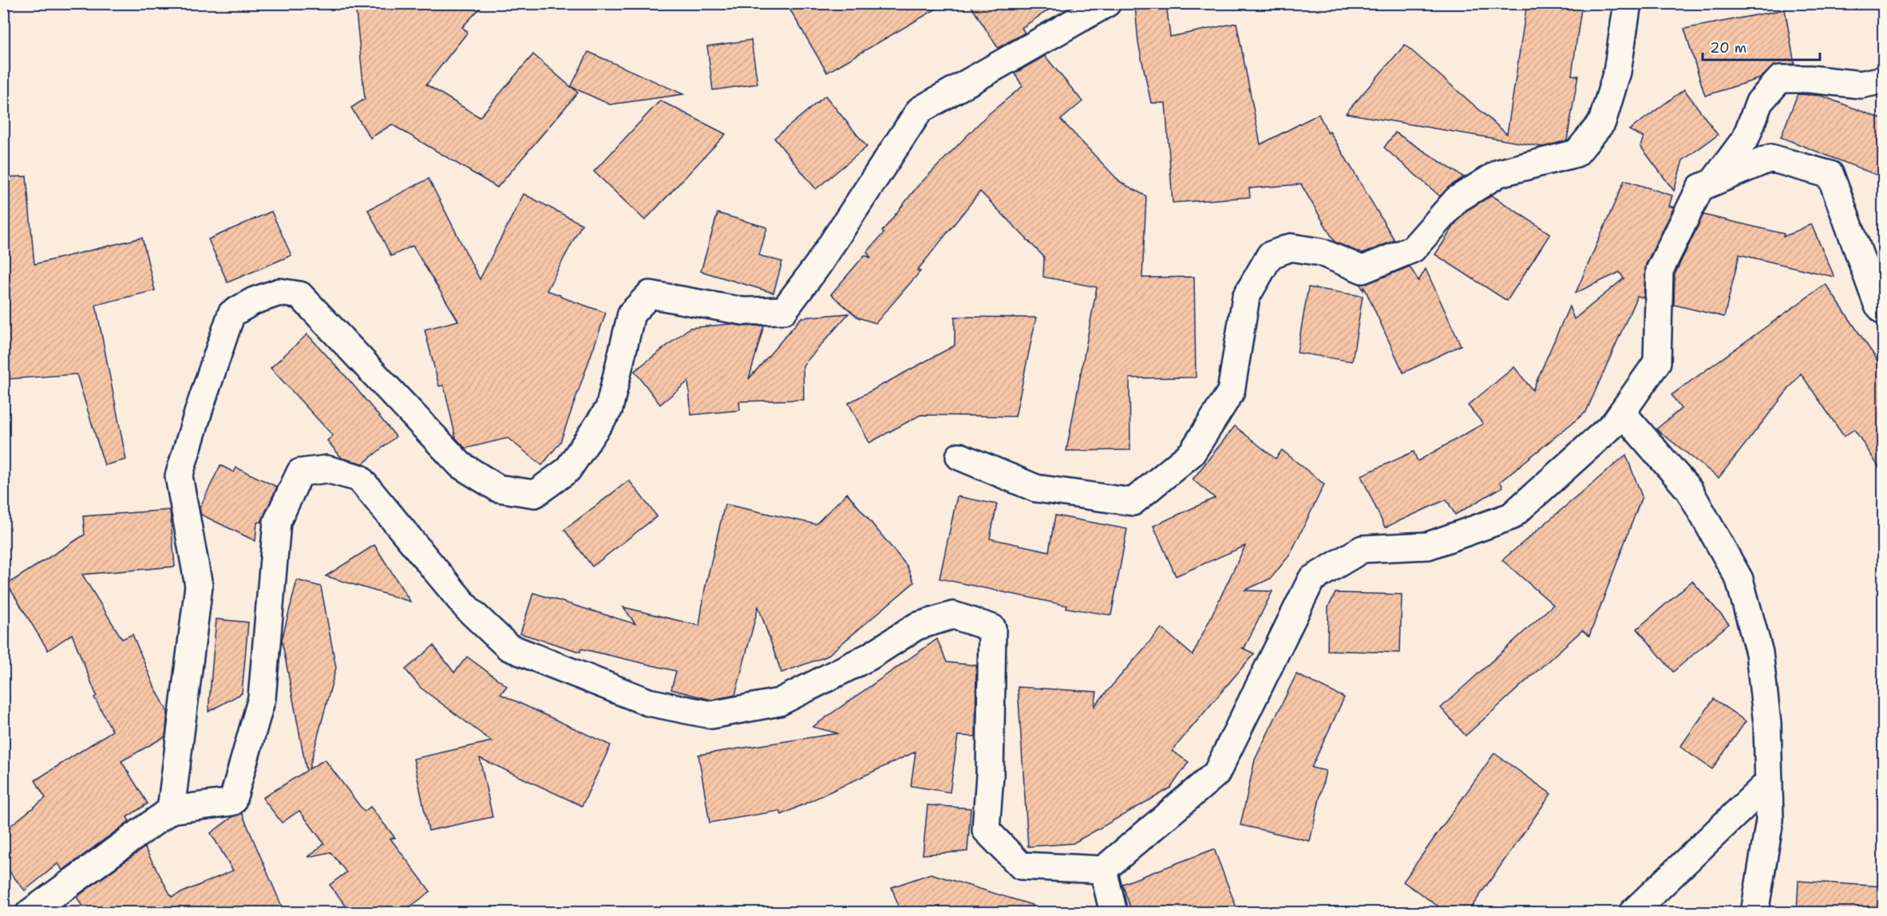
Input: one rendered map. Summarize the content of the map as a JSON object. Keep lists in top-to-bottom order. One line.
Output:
{"scale_bar":"20 m"}
